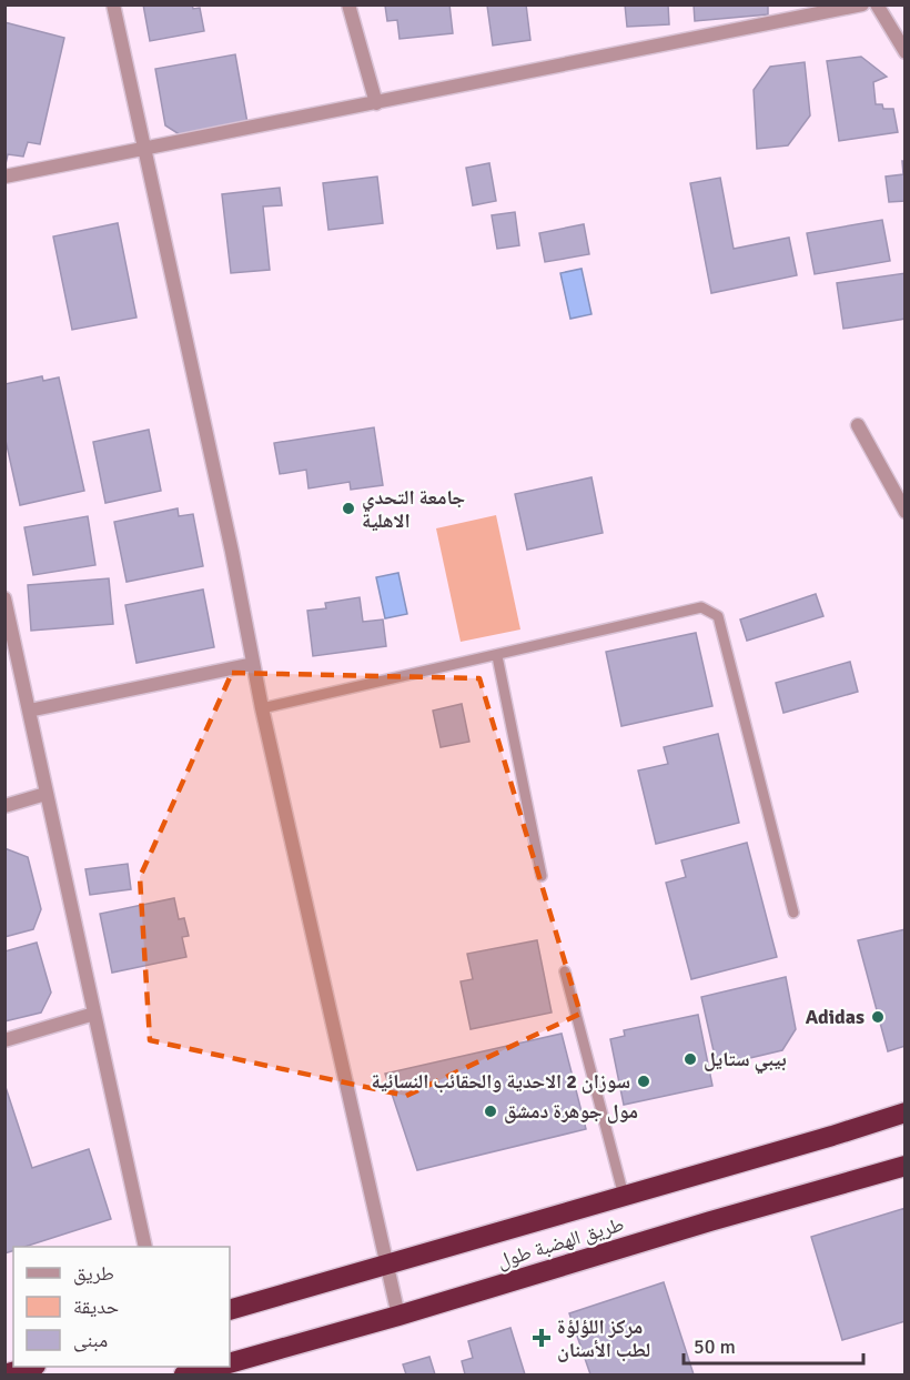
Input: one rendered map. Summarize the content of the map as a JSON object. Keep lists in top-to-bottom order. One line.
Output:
{"streets":{"highway":["طريق الهضبة طول"]},"places":{"other":["جامعة التحدي الاهلية","Adidas","بيبي ستايل","سوزان 2 الاحدية والحقائب النسائية","مول جوهرة دمشق"],"health":["مركز اللؤلؤة لطب الأسنان"]},"legend":["طريق","حديقة","مبنى"],"scale_bar":"50 m"}
